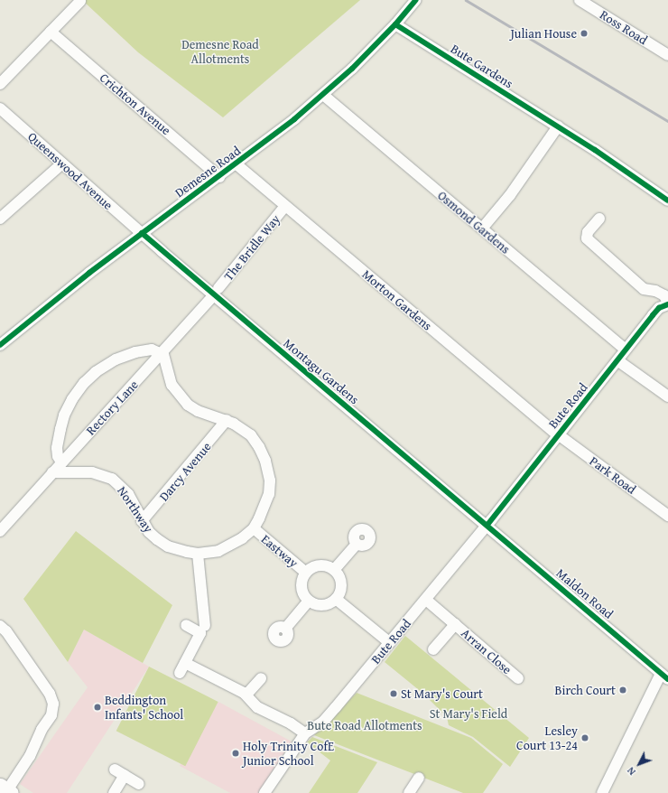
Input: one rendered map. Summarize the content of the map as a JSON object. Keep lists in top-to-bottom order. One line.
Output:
{"streets":{"street":["Ross Road","Bute Gardens","Crichton Avenue","Queenswood Avenue","Demesne Road","Osmond Gardens","The Bridle Way","Morton Gardens","Montagu Gardens","Bute Road","Rectory Lane","Darcy Avenue","Park Road","Northway","Eastway","Maldon Road","Arran Close"]},"crossings":[["Bute Gardens","Demesne Road"],["Crichton Avenue","Demesne Road"],["Queenswood Avenue","Demesne Road"],["Queenswood Avenue","Montagu Gardens"],["Demesne Road","Osmond Gardens"],["Demesne Road","Morton Gardens"],["Demesne Road","Montagu Gardens"],["Osmond Gardens","Bute Road"],["The Bridle Way","Morton Gardens"],["The Bridle Way","Montagu Gardens"],["The Bridle Way","Rectory Lane"],["Morton Gardens","Bute Road"],["Morton Gardens","Park Road"],["Montagu Gardens","Bute Road"],["Montagu Gardens","Rectory Lane"],["Montagu Gardens","Maldon Road"],["Bute Road","Park Road"],["Bute Road","Maldon Road"],["Bute Road","Arran Close"],["Rectory Lane","Northway"],["Darcy Avenue","Northway"],["Northway","Eastway"]],"parks":["Demesne Road Allotments","St Mary's Field","Bute Road Allotments"],"places":["Julian House","Birch Court","St Mary's Court","Beddington Infants' School","Lesley Court 13-24","Holy Trinity CofE Junior School"],"north":"bottom left"}
